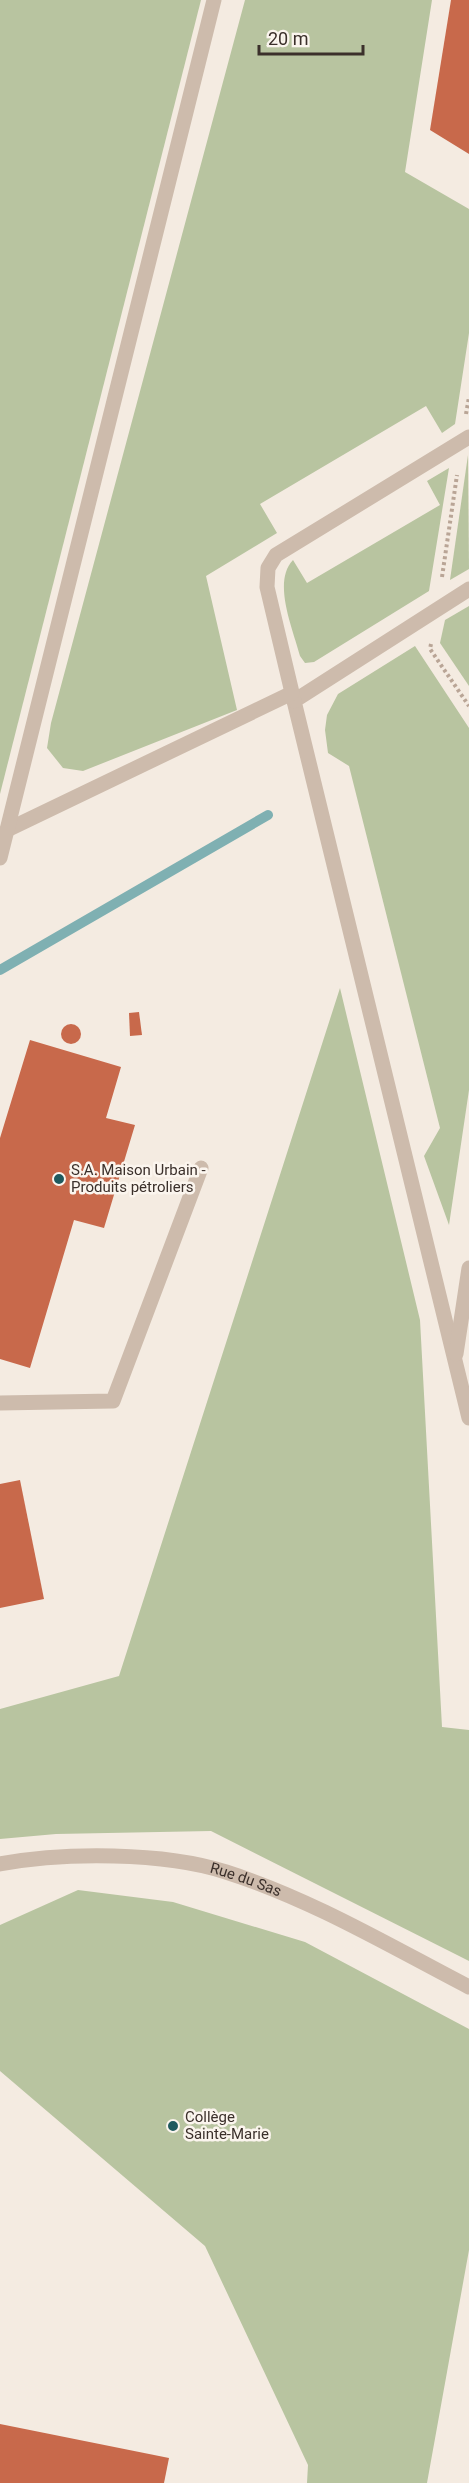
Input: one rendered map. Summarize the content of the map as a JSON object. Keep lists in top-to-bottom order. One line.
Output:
{"streets":{"street":["Rue du Sas"]},"places":["S.A. Maison Urbain - Produits pétroliers","Collège Sainte-Marie"],"scale_bar":"20 m"}
